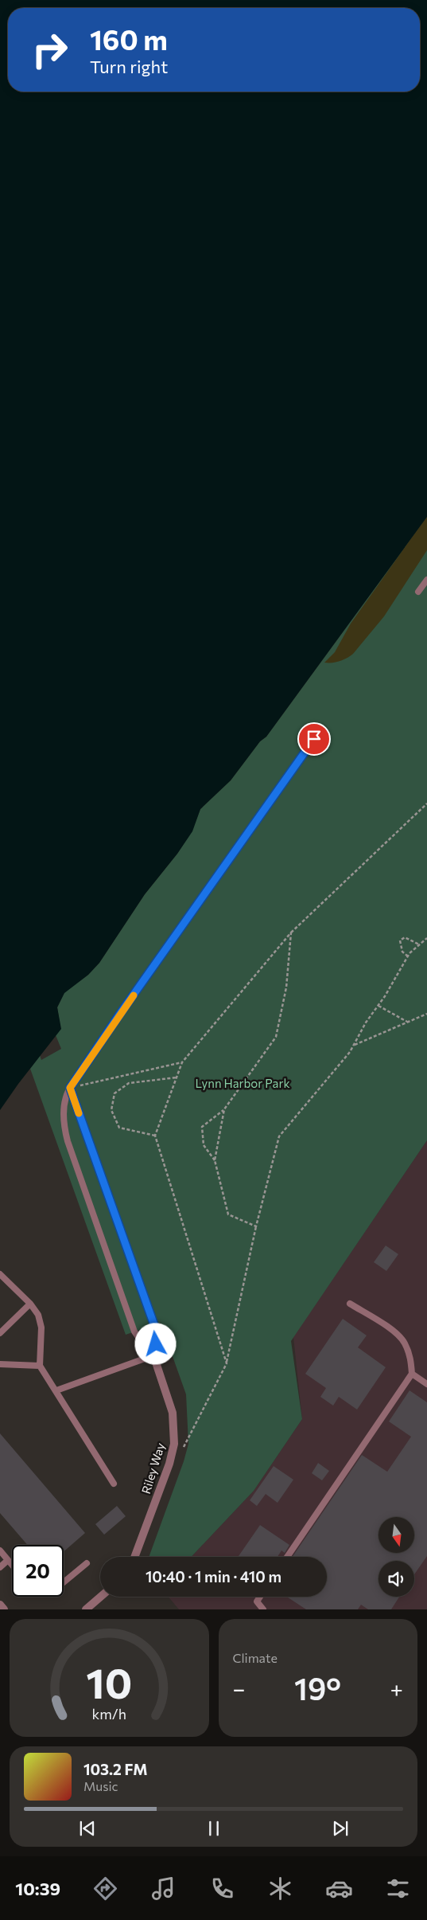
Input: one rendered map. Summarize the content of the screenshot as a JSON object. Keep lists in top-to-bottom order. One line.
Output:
{"streets":{"street":["Riley Way"]},"parks":["Lynn Harbor Park"],"north":"bottom","page":{"turn":["160 m","Turn right"],"limit":"20","trip":"10:40 · 1 min · 410 m","tile":"Climate","heat":["−","19°","+"],"song":["103.2 FM","Music"],"tabs":"10:39","gauge":["10","km/h"]}}
